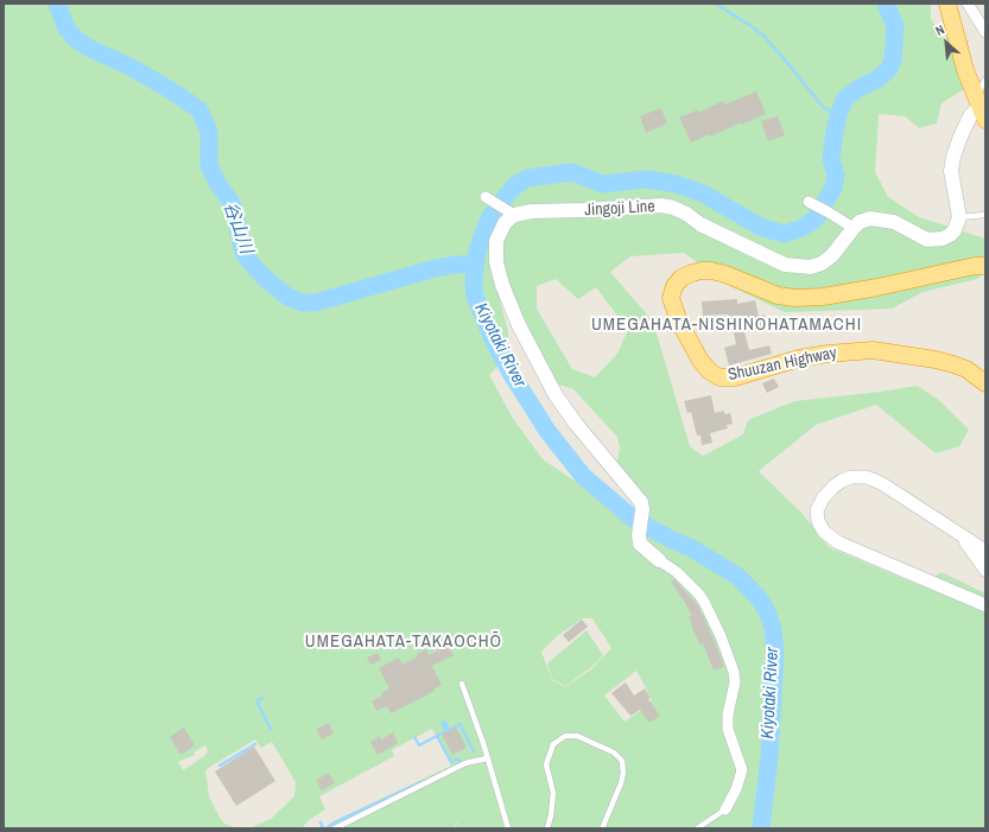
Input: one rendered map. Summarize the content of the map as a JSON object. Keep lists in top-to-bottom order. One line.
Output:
{"streets":{"highway":["Shuuzan Highway"],"main road":["Jingoji Line"]},"districts":["UMEGAHATA-NISHINOHATAMACHI","UMEGAHATA-TAKAOCHŌ"],"water":["谷山川","Kiyotaki River"],"north":"top left"}
